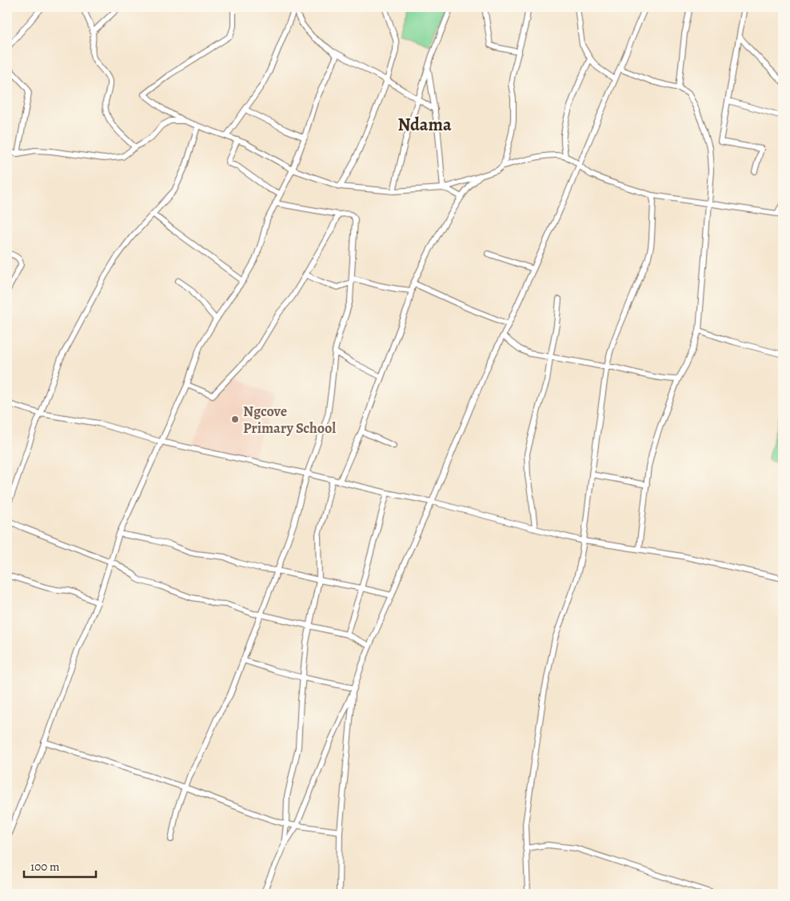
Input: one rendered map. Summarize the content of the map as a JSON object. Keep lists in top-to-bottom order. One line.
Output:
{"districts":["Ndama"],"places":["Ngcove Primary School"],"scale_bar":"100 m"}
